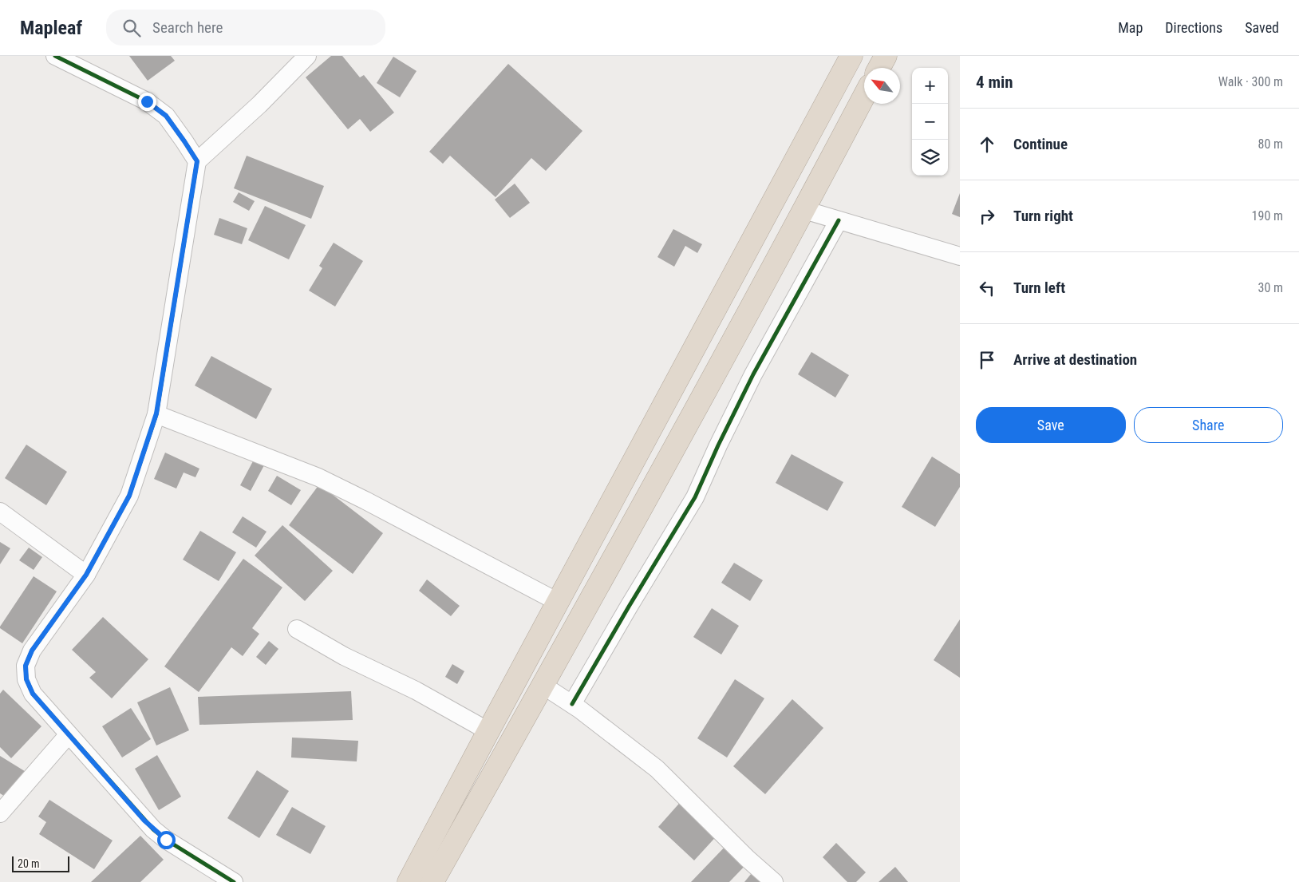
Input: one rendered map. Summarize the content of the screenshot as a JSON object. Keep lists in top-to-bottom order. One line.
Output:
{"scale_bar":"20 m","north":"top left","page":{"header":"Mapleaf","search":"Search here","nav":["Map","Directions","Saved"],"heading":["4 min","Walk · 300 m"],"map_buttons":["+","−"],"list":[["Continue","80 m"],["Turn right","190 m"],["Turn left","30 m"],"Arrive at destination"],"buttons":["Save","Share"],"scale":"20 m"}}
